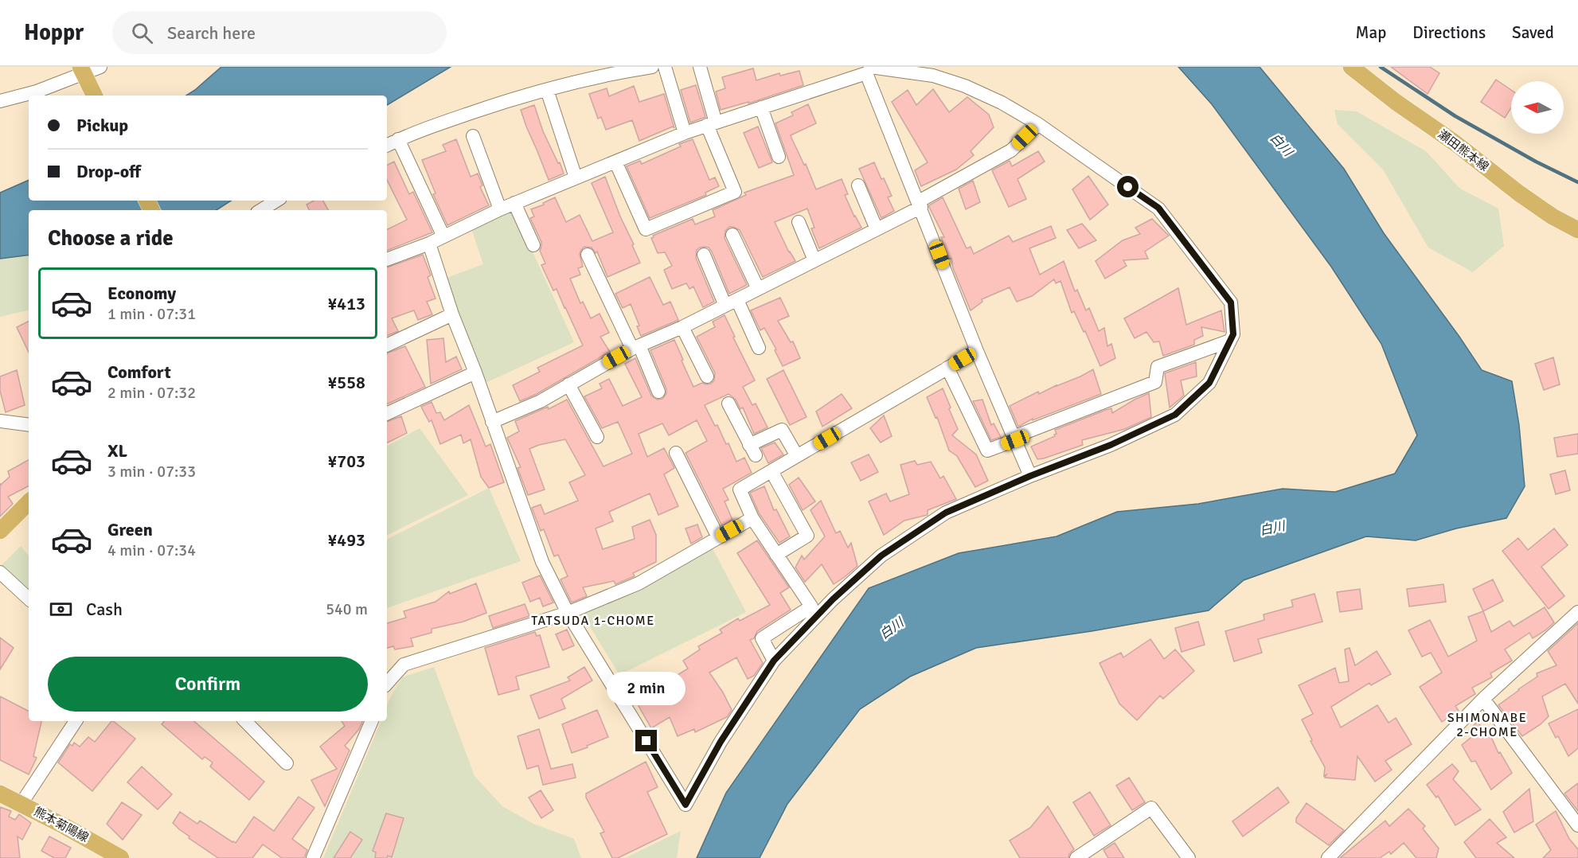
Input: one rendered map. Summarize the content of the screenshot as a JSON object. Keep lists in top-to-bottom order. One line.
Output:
{"streets":{"main road":["瀬田熊本線","熊本菊陽線"]},"districts":["TATSUDA 1-CHOME","SHIMONABE 2-CHOME"],"water":["白川"],"north":"left","page":{"header":"Hoppr","search":"Search here","nav":["Map","Directions","Saved"],"banner":["Pickup","Drop-off"],"heading":"Choose a ride","list":[{"name":"Economy","note":"1 min · 07:31","value":"¥413"},{"name":"Comfort","note":"2 min · 07:32","value":"¥558"},{"name":"XL","note":"3 min · 07:33","value":"¥703"},{"name":"Green","note":"4 min · 07:34","value":"¥493"}],"pay":["Cash","540 m"],"buttons":"Confirm","bubble":"2 min"}}
